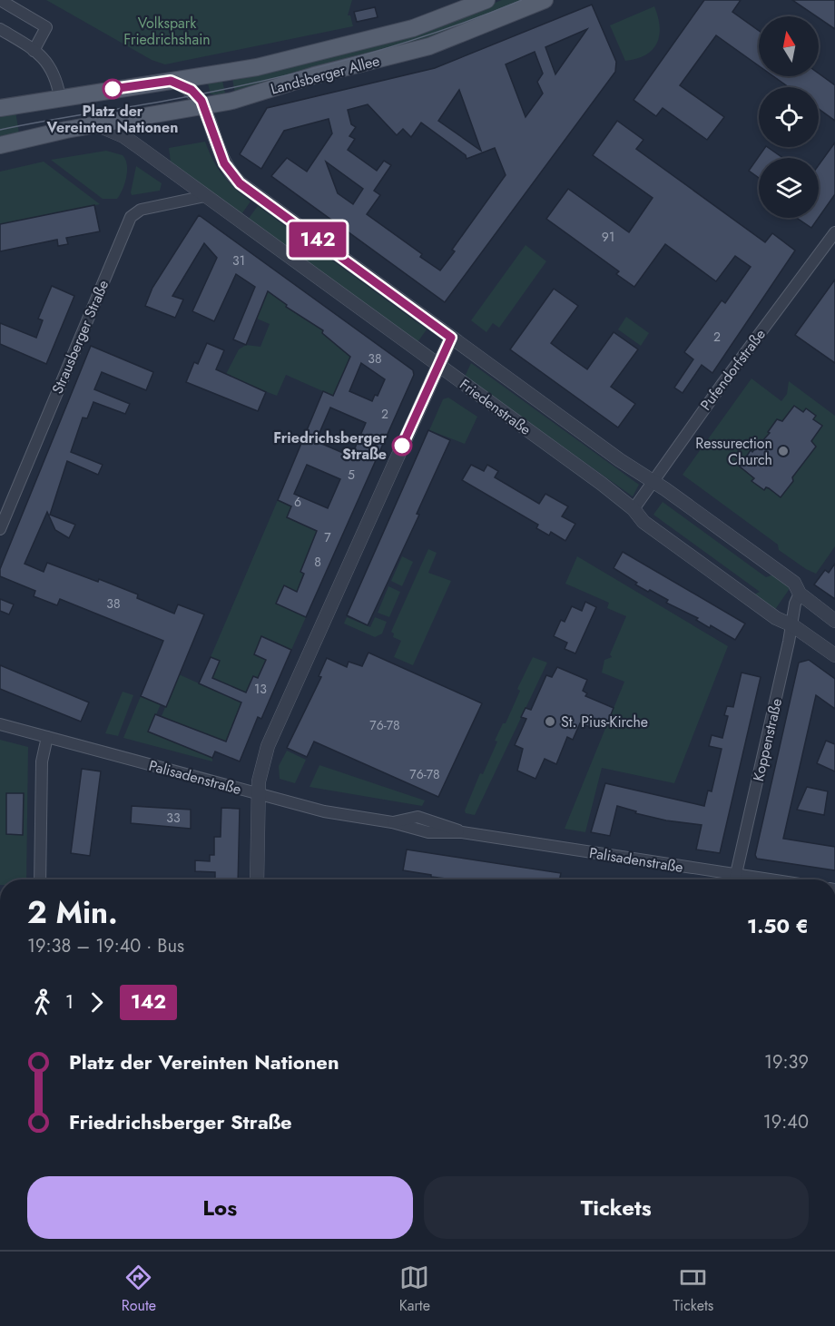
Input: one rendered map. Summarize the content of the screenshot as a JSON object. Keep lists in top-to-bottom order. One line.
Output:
{"streets":{"main road":["Landsberger Allee"],"street":["Strausberger Straße","Pufendorfstraße","Friedenstraße","Koppenstraße","Palisadenstraße"]},"crossings":[["Landsberger Allee","Friedenstraße"],["Strausberger Straße","Friedenstraße"],["Pufendorfstraße","Friedenstraße"],["Friedenstraße","Koppenstraße"]],"parks":["Volkspark Friedrichshain"],"places":["Platz der Vereinten Nationen","Friedrichsberger Straße","Ressurection Church","St. Pius-Kirche"],"lines":["bus line 142"],"house_numbers":["91","31","2","38","2","5","6","7","8","38","13","76-78","76-78","33"],"north":"top","page":{"on_map":"142","heading":["2 Min.","19:38 – 19:40 · Bus","1.50 €"],"legs":["1","142"],"list":[{"name":"Platz der Vereinten Nationen","value":"19:39"},{"name":"Friedrichsberger Straße","value":"19:40"}],"buttons":["Los","Tickets"],"tabs":["Route","Karte","Tickets"]}}
